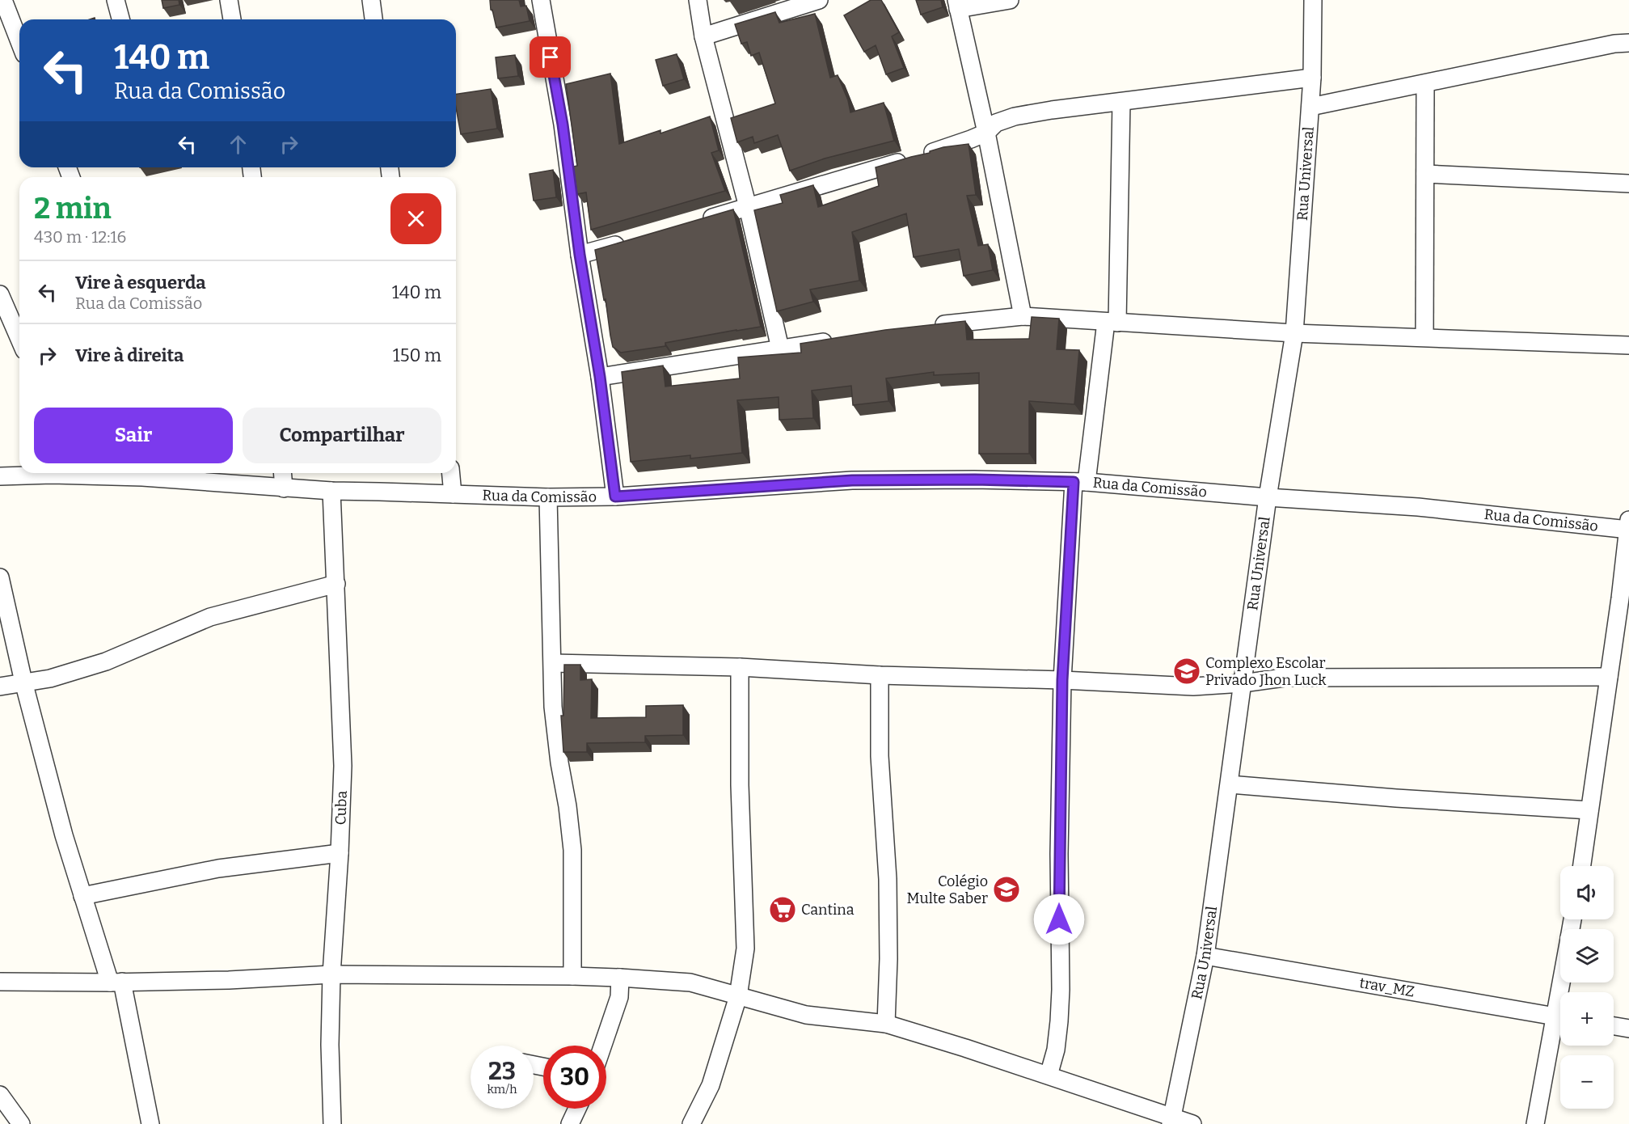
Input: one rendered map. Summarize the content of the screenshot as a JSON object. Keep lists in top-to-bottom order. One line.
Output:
{"streets":{"street":["Rua Universal","Rua da Comissão","Cuba","trav_MZ"]},"crossings":[["Rua Universal","Rua da Comissão"],["Rua Universal","trav_MZ"],["Rua da Comissão","Cuba"]],"places":{"school or university":["Complexo Escolar Privado Jhon Luck","Colégio Multe Saber"],"supermarket":["Cantina"]},"page":{"turn":["140 m","Rua da Comissão"],"heading":["2 min","430 m · 12:16"],"list":[{"name":"Vire à esquerda","note":"Rua da Comissão","value":"140 m"},{"name":"Vire à direita","value":"150 m"}],"buttons":["Sair","Compartilhar"],"map_buttons":["+","−"],"speed":"23 km/h","limit":"30"}}
